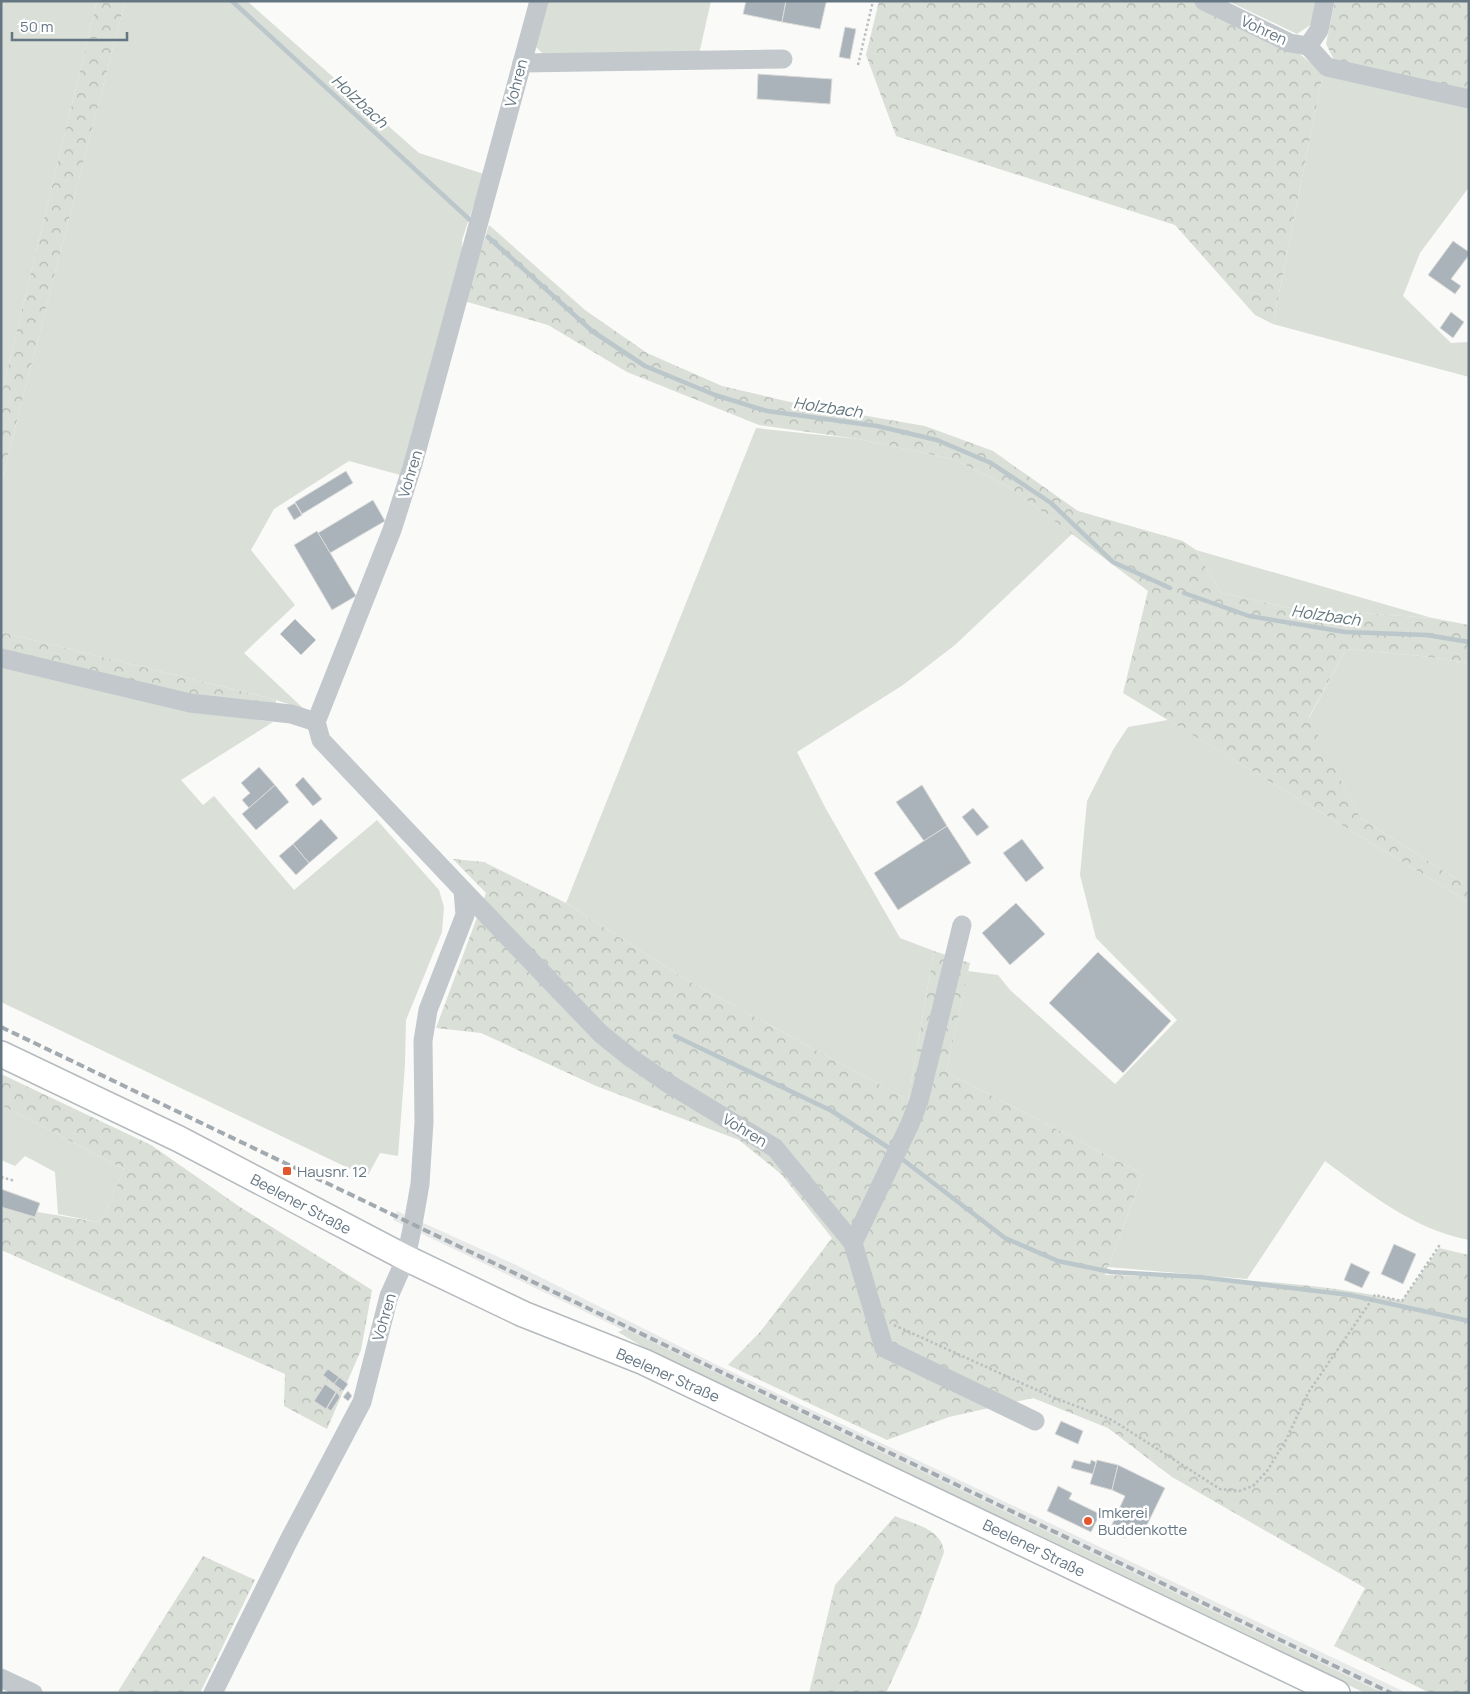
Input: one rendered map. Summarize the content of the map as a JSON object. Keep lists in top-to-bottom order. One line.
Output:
{"streets":{"main road":["Beelener Straße"],"street":["Vohren"]},"crossings":[["Vohren","Beelener Straße"]],"water":["Holzbach"],"places":{"transit":["Hausnr. 12"],"other":["Imkerei Buddenkotte"]},"scale_bar":"50 m"}
